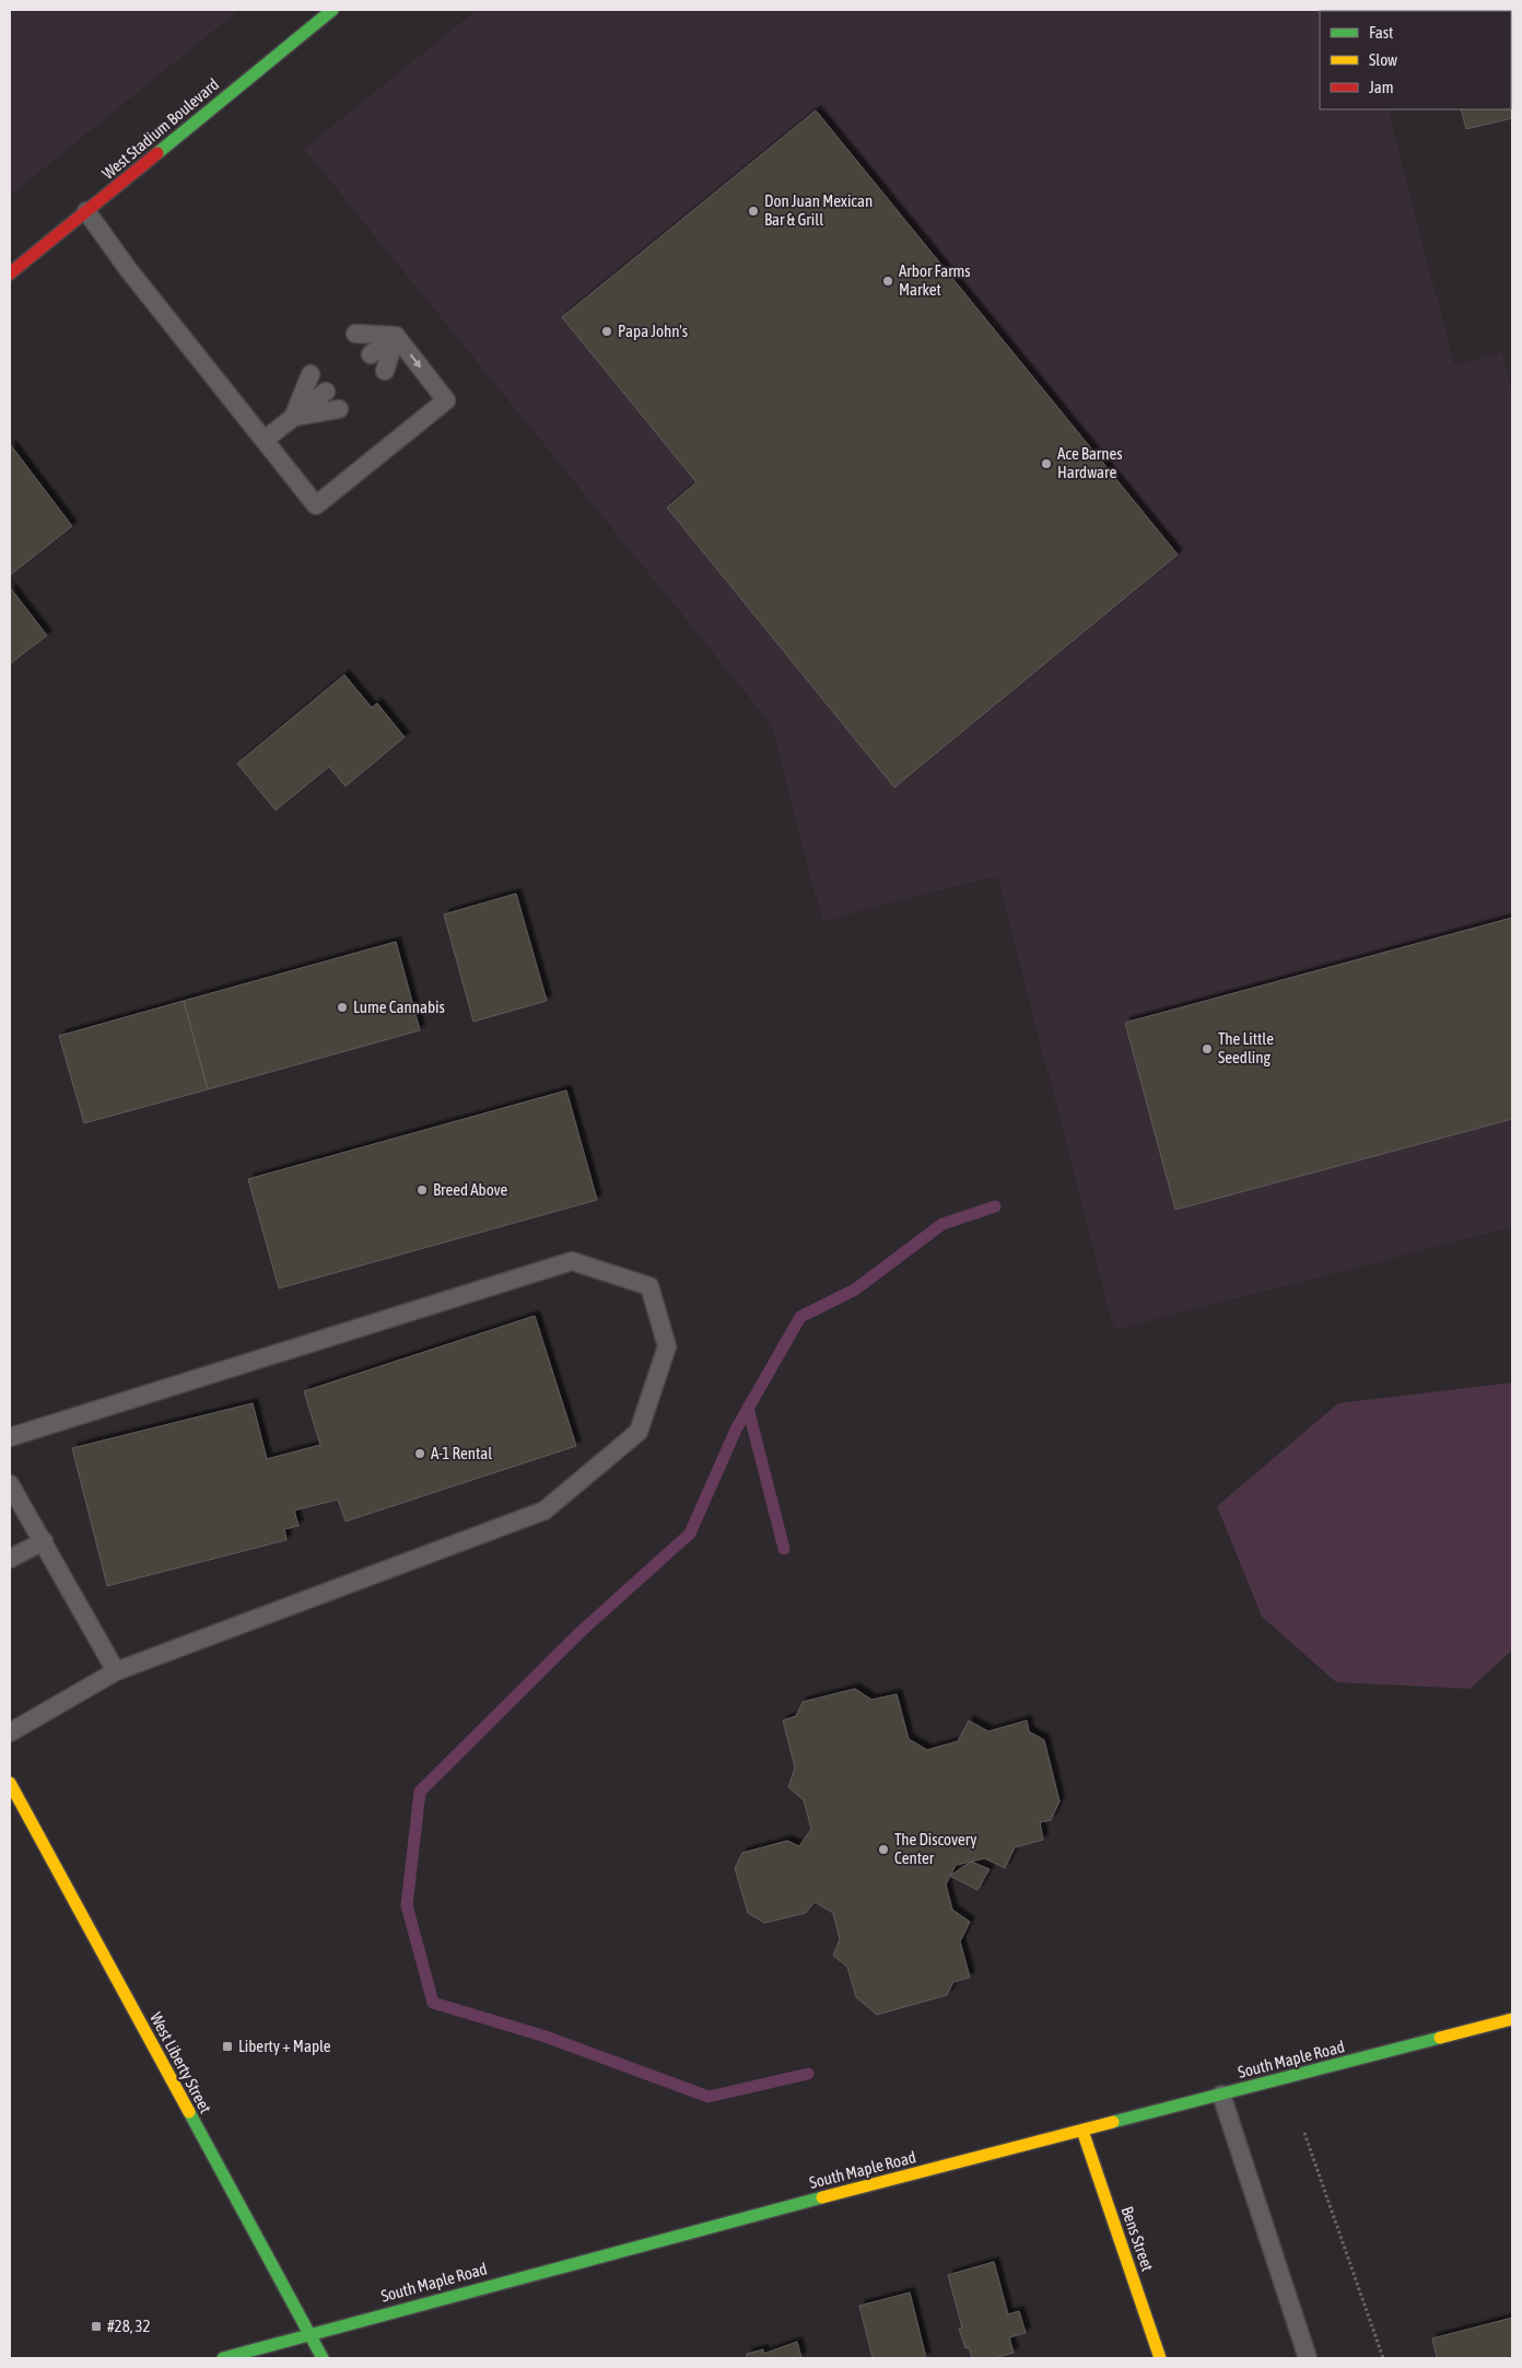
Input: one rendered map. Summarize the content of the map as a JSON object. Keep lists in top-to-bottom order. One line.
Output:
{"streets":{"street":["West Stadium Boulevard","South Maple Road","West Liberty Street","Bens Street"]},"crossings":[["South Maple Road","West Liberty Street"],["South Maple Road","Bens Street"]],"places":{"other":["Don Juan Mexican Bar & Grill","Arbor Farms Market","Papa John's","Ace Barnes Hardware","Lume Cannabis","The Little Seedling","Breed Above","A-1 Rental","The Discovery Center"],"transit":["Liberty + Maple","#28, 32"]},"legend":["Fast","Slow","Jam"]}
